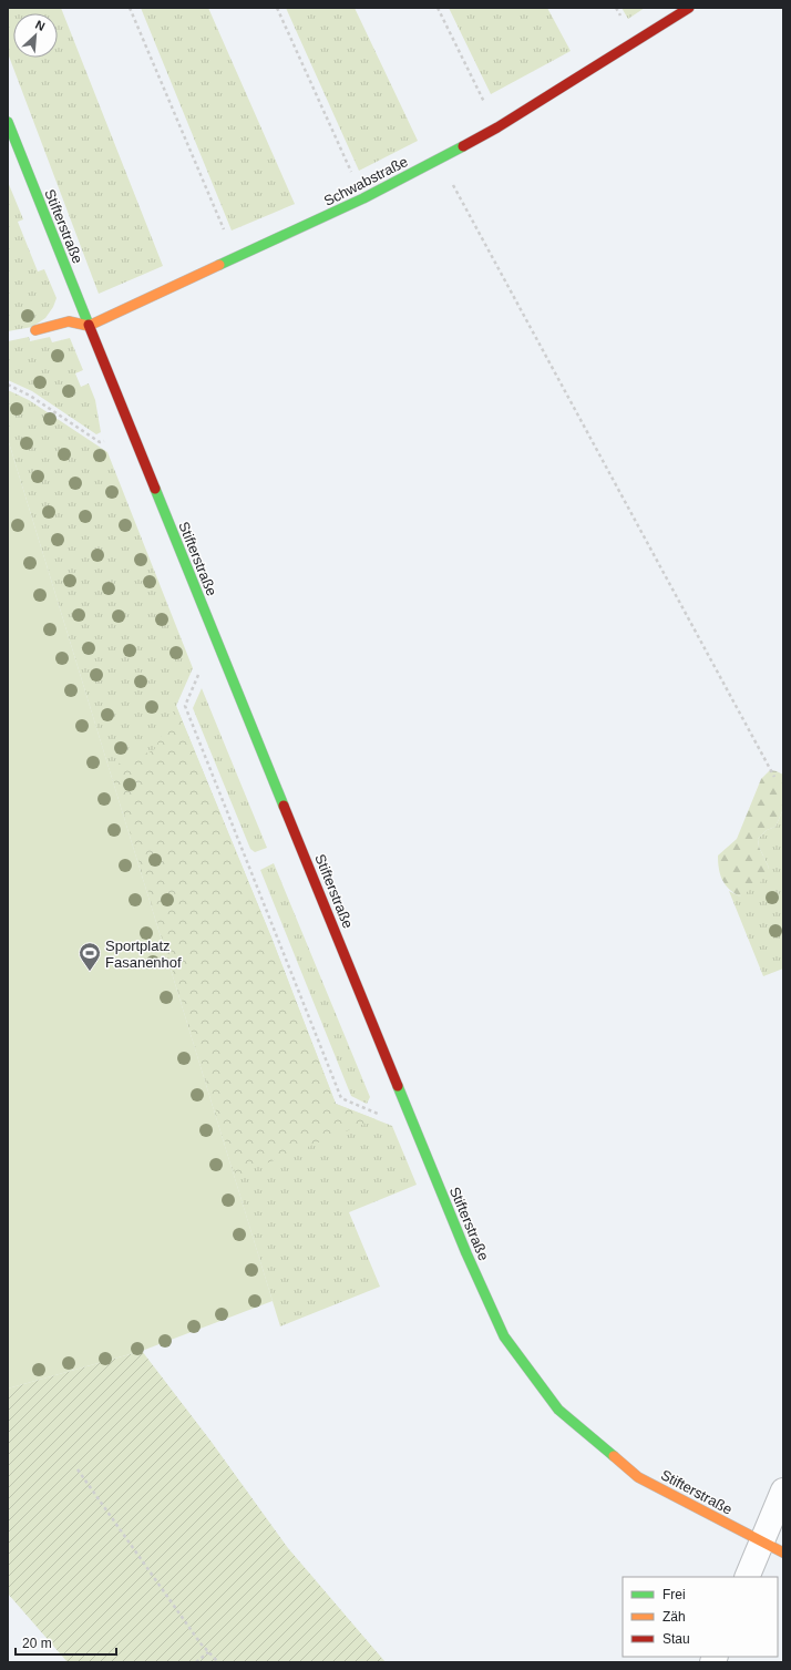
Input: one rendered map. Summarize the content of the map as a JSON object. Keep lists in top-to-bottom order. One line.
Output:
{"streets":{"street":["Schwabstraße","Stifterstraße"]},"crossings":[["Schwabstraße","Stifterstraße"]],"places":{"sports":["Sportplatz Fasanenhof"]},"legend":["Frei","Zäh","Stau"],"scale_bar":"20 m","north":"top right"}
